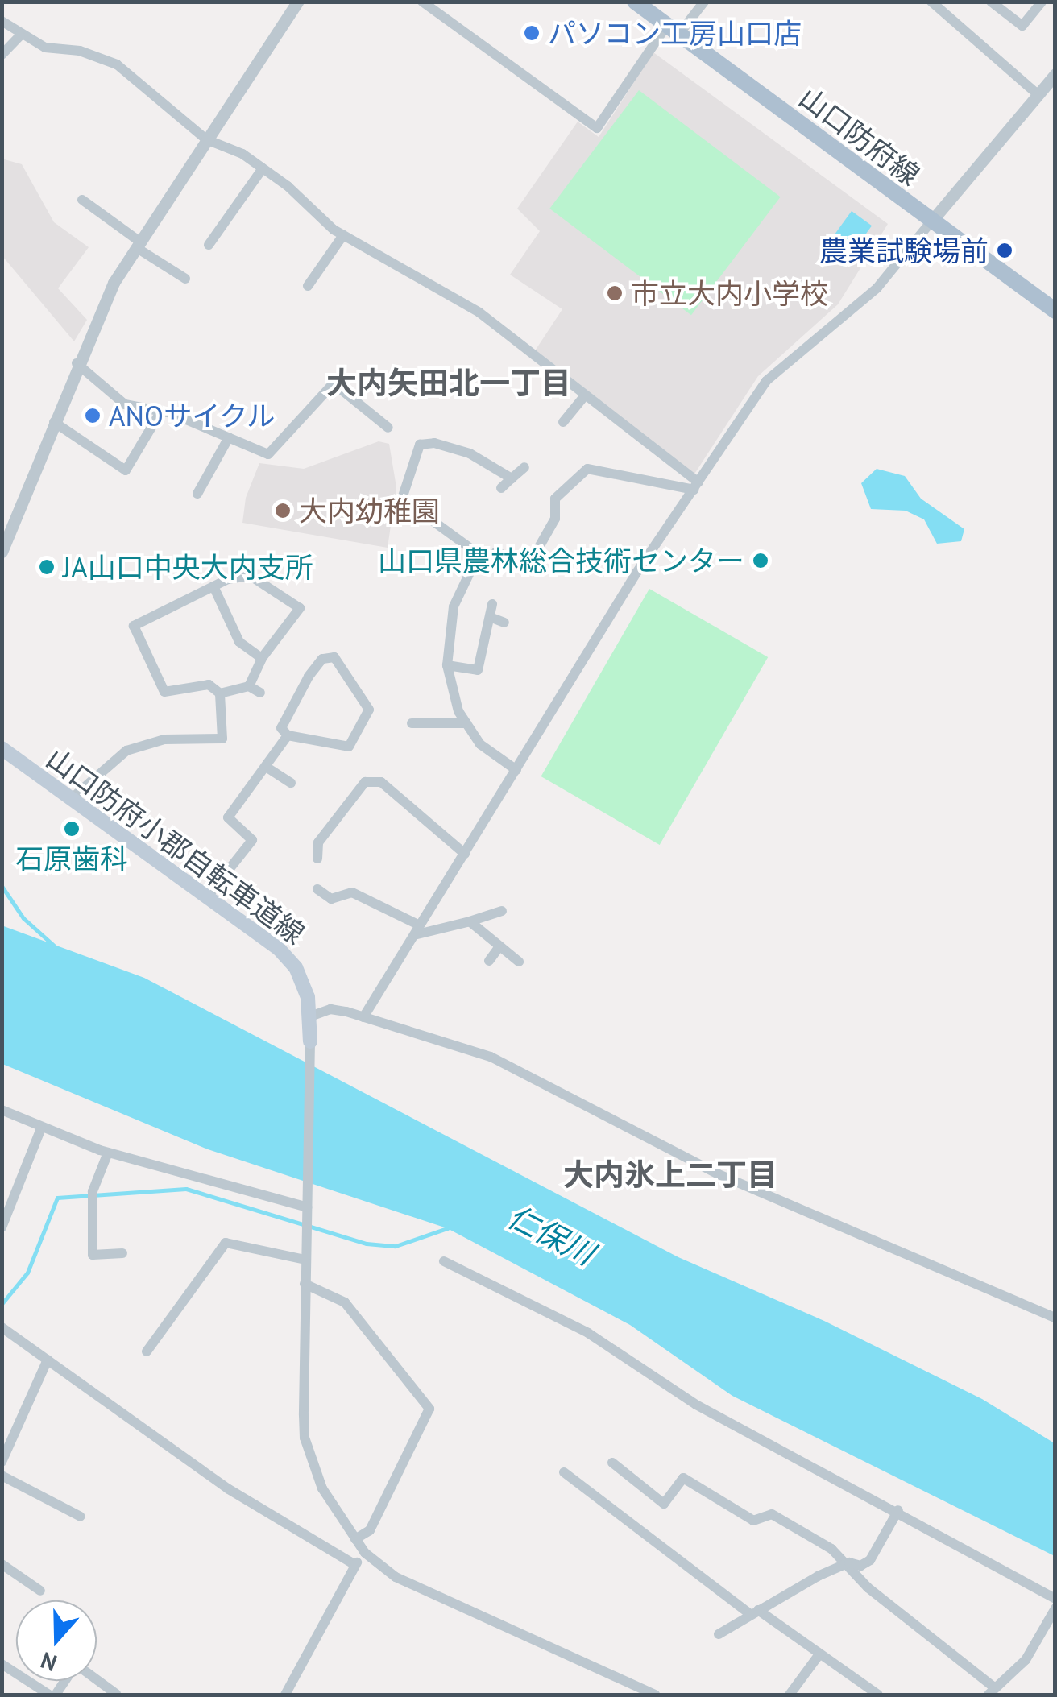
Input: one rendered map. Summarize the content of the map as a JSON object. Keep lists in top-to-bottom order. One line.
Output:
{"streets":{"main road":["山口防府線","山口防府小郡自転車道線"]},"districts":["大内矢田北一丁目","大内氷上二丁目"],"water":["仁保川"],"places":["パソコン工房山口店","農業試験場前","市立大内小学校","ANOサイクル","大内幼稚園","山口県農林総合技術センター","JA山口中央大内支所","石原歯科"],"north":"bottom"}
